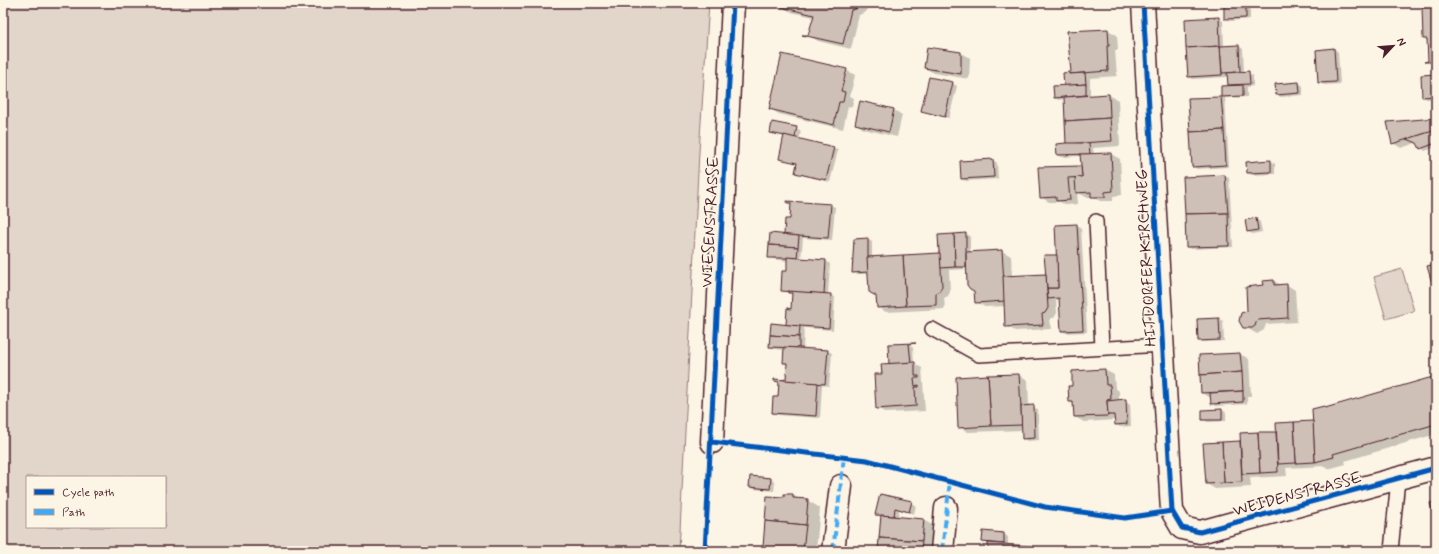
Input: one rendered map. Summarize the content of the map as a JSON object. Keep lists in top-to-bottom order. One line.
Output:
{"streets":{"street":["WIESENSTRASSE","HITDORFER KIRCHWEG","WEIDENSTRASSE"]},"crossings":[["HITDORFER KIRCHWEG","WEIDENSTRASSE"]],"legend":["Cycle path","Path"],"north":"top right"}
